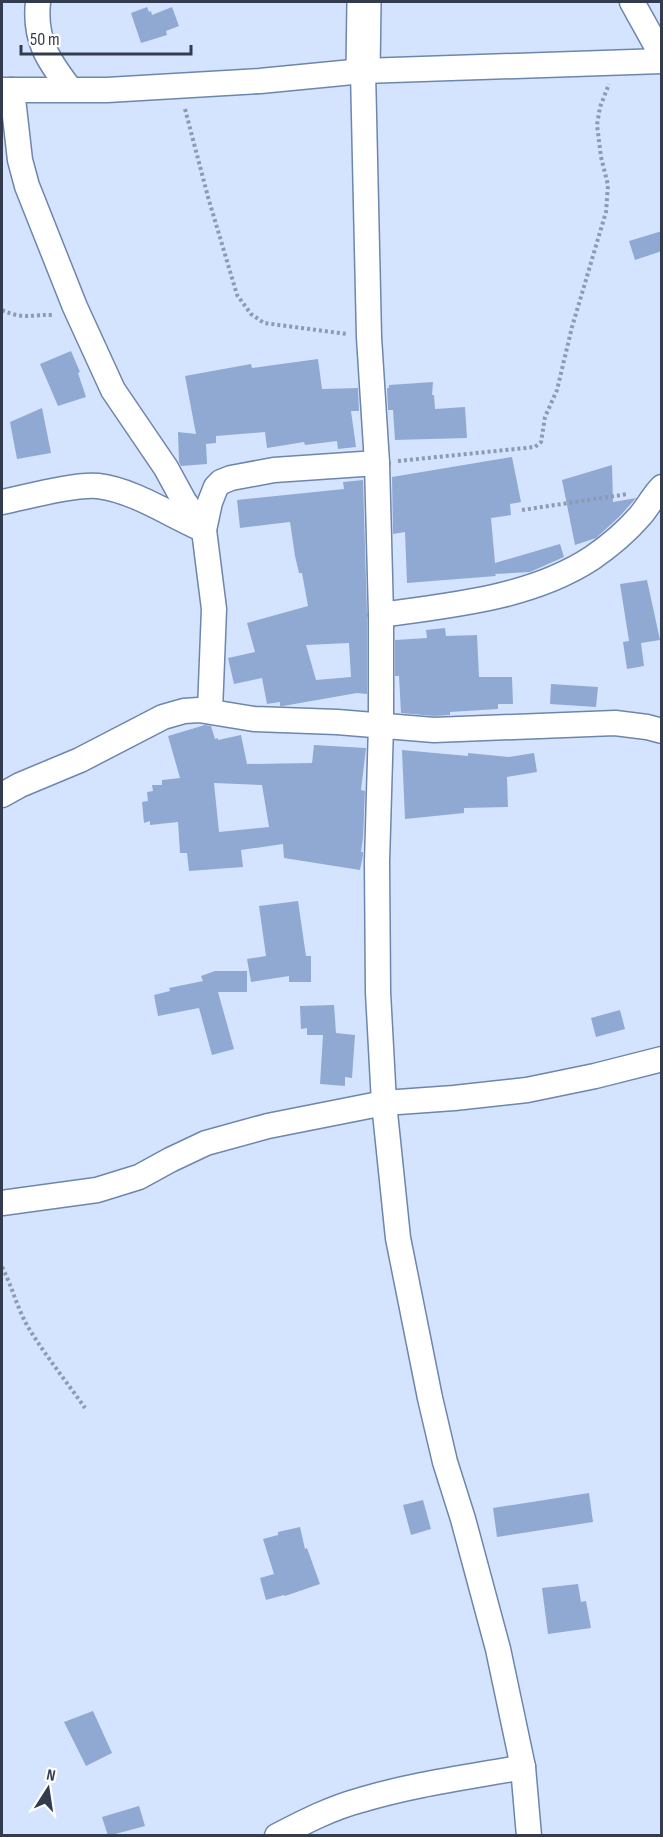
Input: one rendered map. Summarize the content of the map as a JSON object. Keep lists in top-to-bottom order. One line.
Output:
{"scale_bar":"50 m","north":"top"}
